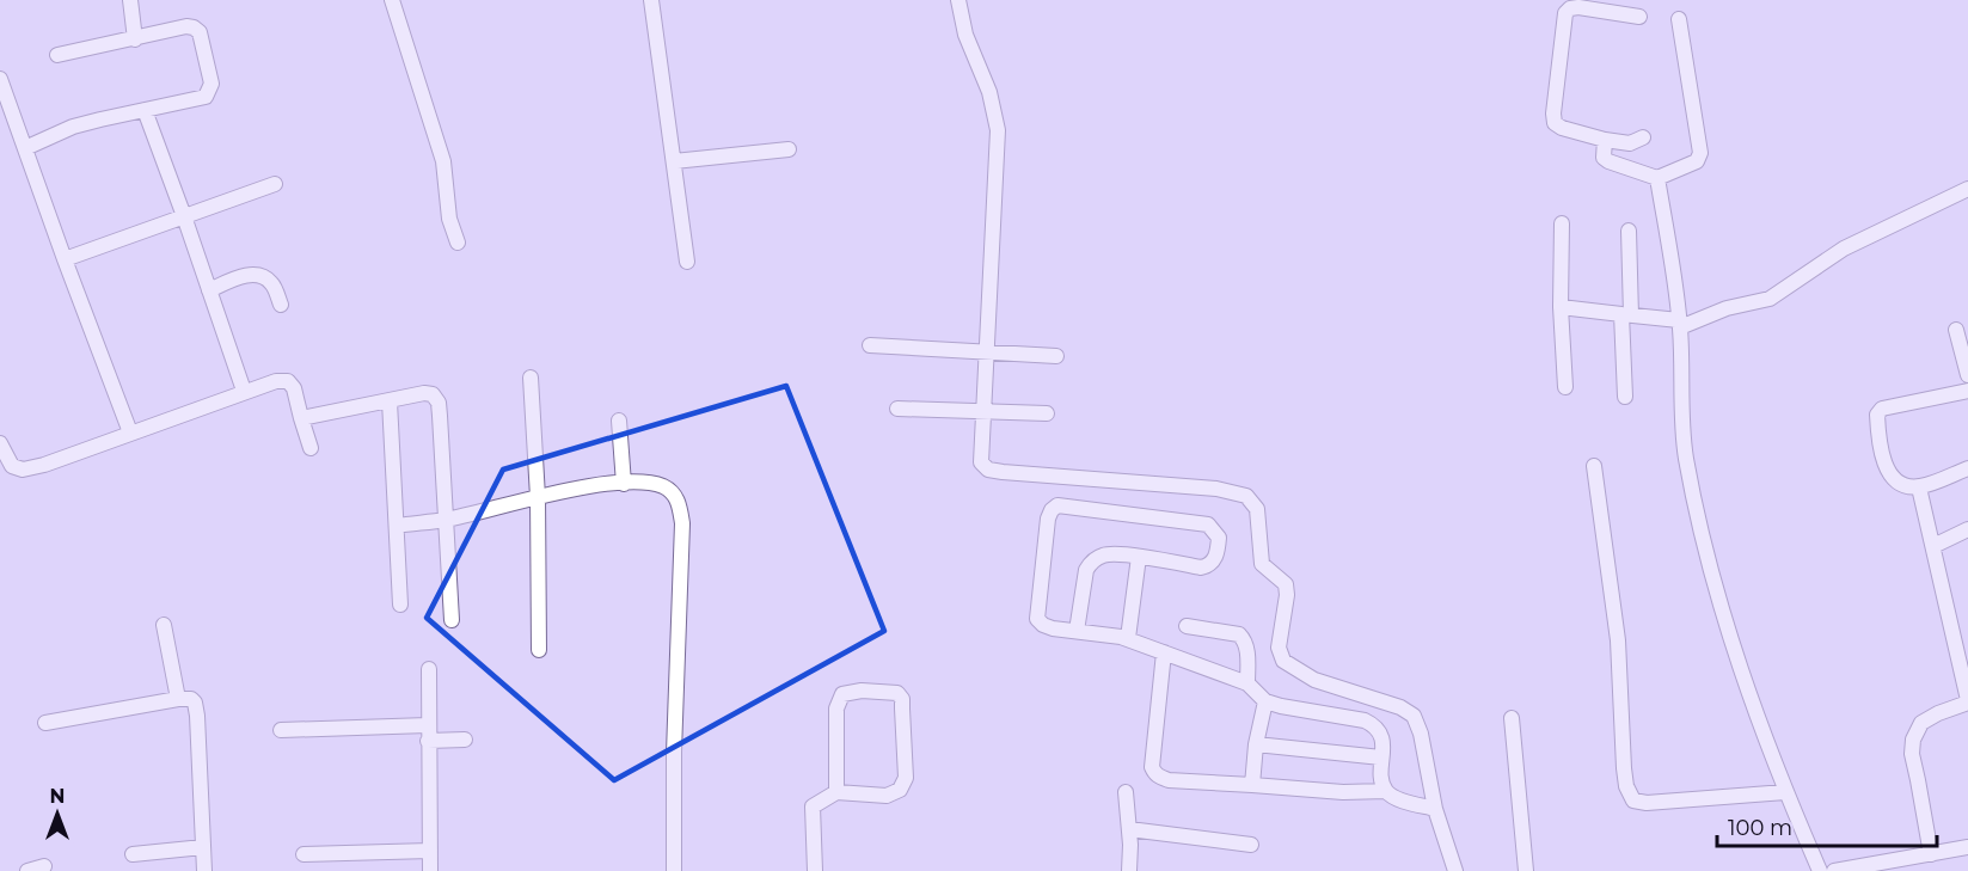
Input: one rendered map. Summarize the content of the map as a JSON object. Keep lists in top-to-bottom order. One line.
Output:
{"scale_bar":"100 m","north":"top"}
